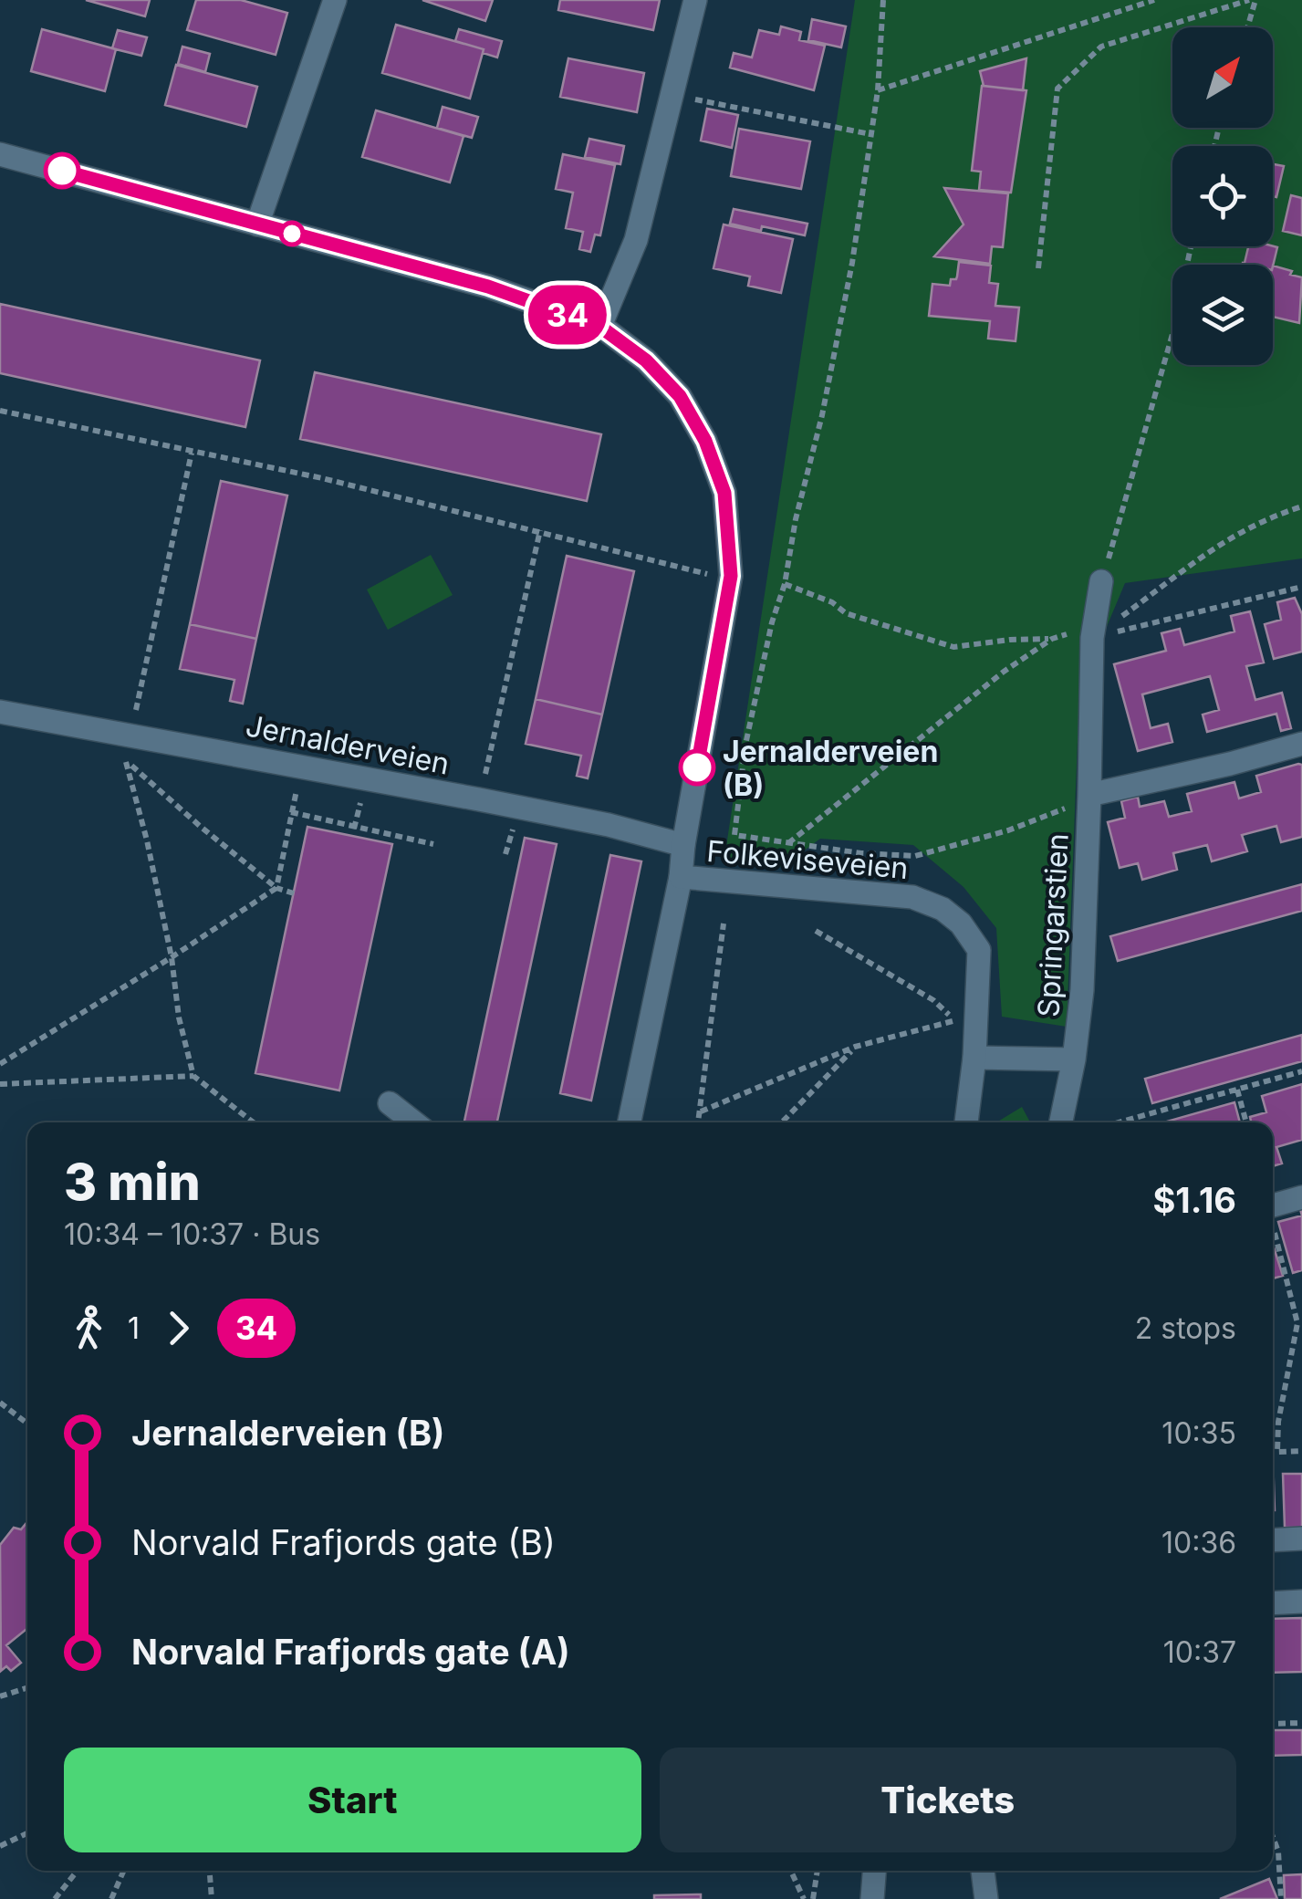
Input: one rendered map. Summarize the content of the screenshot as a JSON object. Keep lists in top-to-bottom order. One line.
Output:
{"streets":{"street":["Jernalderveien","Folkeviseveien","Springarstien"]},"crossings":[["Jernalderveien","Folkeviseveien"],["Folkeviseveien","Springarstien"]],"places":["Jernalderveien (B)"],"lines":["bus line 34"],"north":"top right","page":{"on_map":"34","heading":["3 min","10:34 – 10:37 · Bus","$1.16"],"legs":["1","34","2 stops"],"list":[{"name":"Jernalderveien (B)","value":"10:35"},{"name":"Norvald Frafjords gate (B)","value":"10:36"},{"name":"Norvald Frafjords gate (A)","value":"10:37"}],"buttons":["Start","Tickets"]}}
